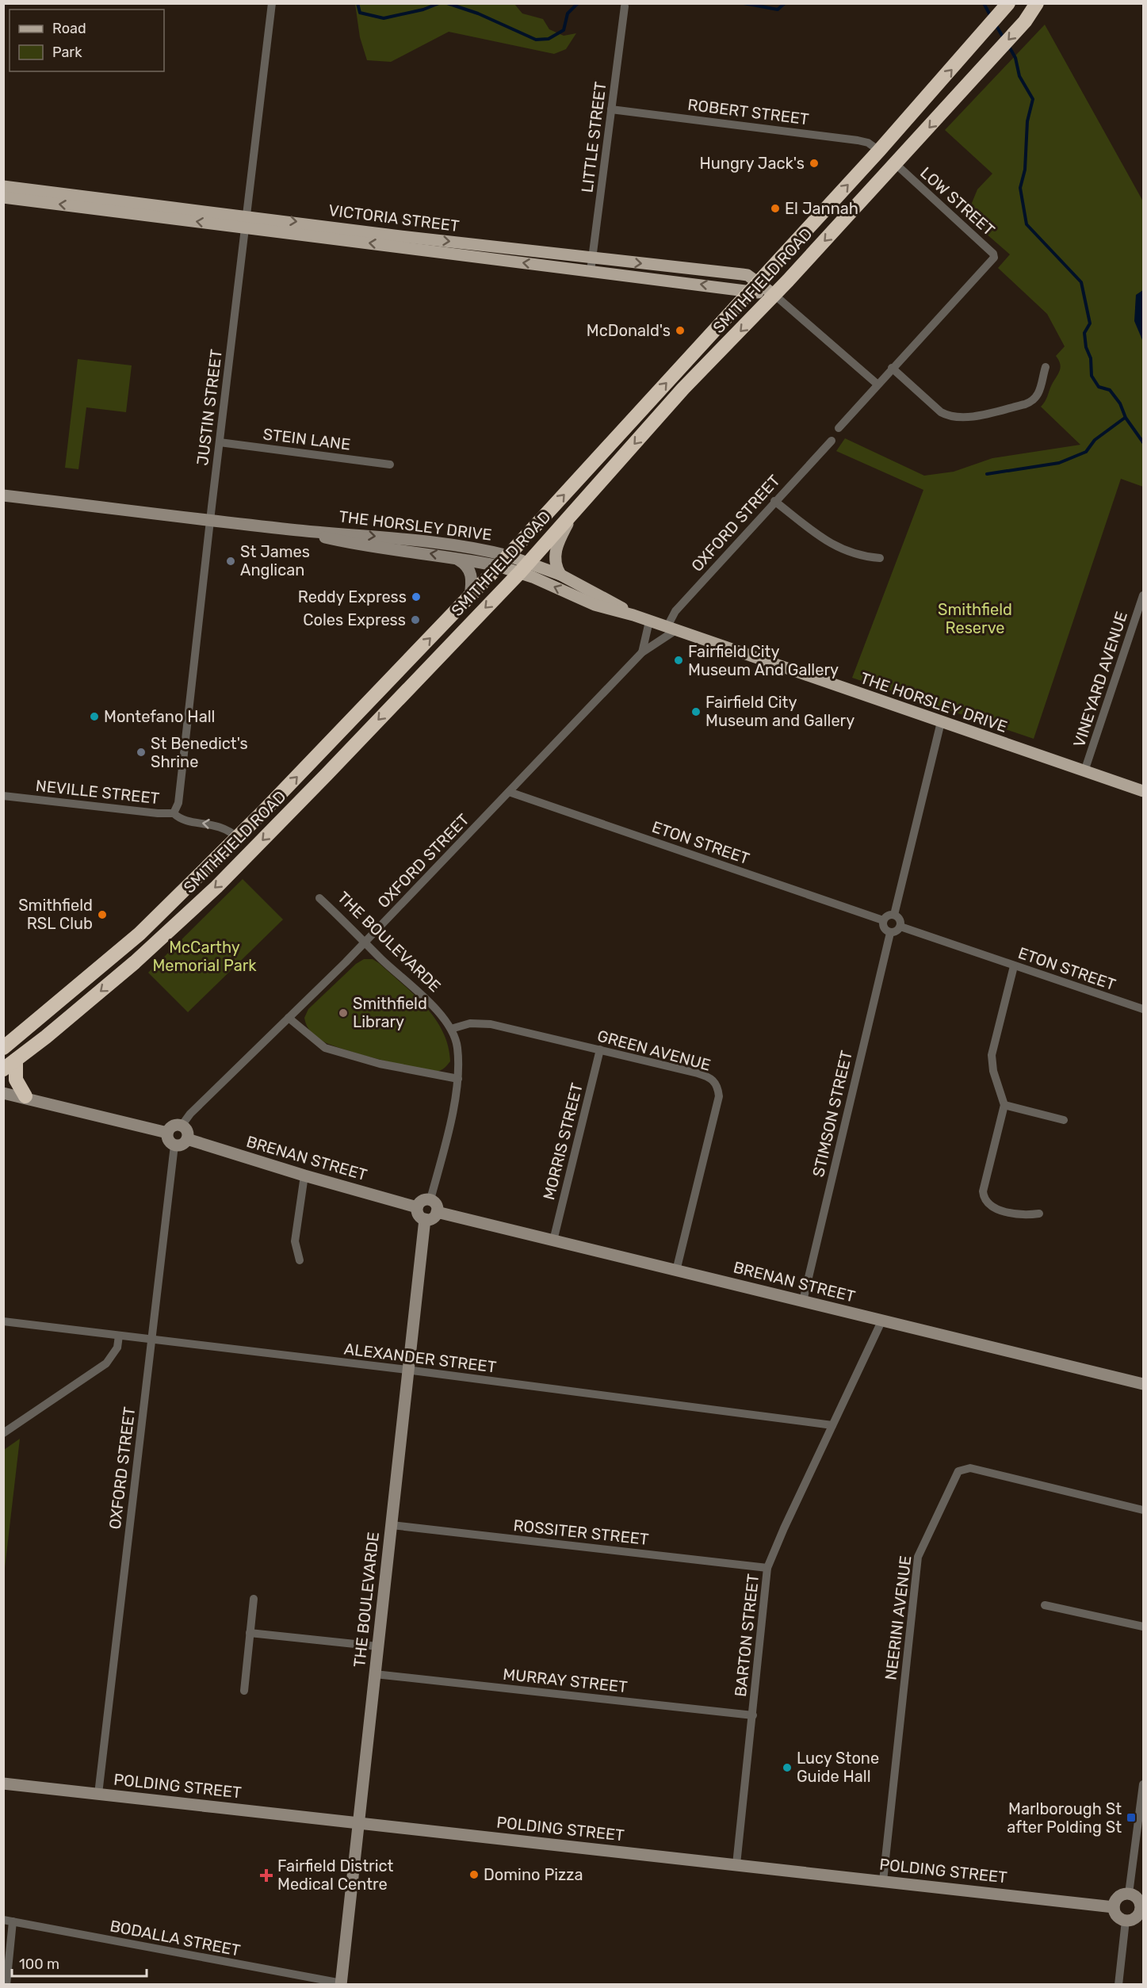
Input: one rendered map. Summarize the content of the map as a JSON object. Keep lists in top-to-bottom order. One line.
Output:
{"streets":{"highway":["SMITHFIELD ROAD"],"main road":["VICTORIA STREET","THE HORSLEY DRIVE"],"street":["ROBERT STREET","LITTLE STREET","LOW STREET","JUSTIN STREET","STEIN LANE","OXFORD STREET","VINEYARD AVENUE","NEVILLE STREET","ETON STREET","THE BOULEVARDE","GREEN AVENUE","STIMSON STREET","MORRIS STREET","BRENAN STREET","ALEXANDER STREET","ROSSITER STREET","NEERINI AVENUE","BARTON STREET","MURRAY STREET","POLDING STREET","BODALLA STREET"]},"crossings":[["ROBERT STREET","LITTLE STREET"],["ROBERT STREET","SMITHFIELD ROAD"],["LITTLE STREET","VICTORIA STREET"],["LOW STREET","SMITHFIELD ROAD"],["VICTORIA STREET","SMITHFIELD ROAD"],["VICTORIA STREET","JUSTIN STREET"],["SMITHFIELD ROAD","THE HORSLEY DRIVE"],["SMITHFIELD ROAD","NEVILLE STREET"],["JUSTIN STREET","STEIN LANE"],["JUSTIN STREET","THE HORSLEY DRIVE"],["JUSTIN STREET","NEVILLE STREET"],["OXFORD STREET","THE HORSLEY DRIVE"],["OXFORD STREET","ETON STREET"],["OXFORD STREET","THE BOULEVARDE"],["OXFORD STREET","BRENAN STREET"],["OXFORD STREET","ALEXANDER STREET"],["OXFORD STREET","POLDING STREET"],["THE HORSLEY DRIVE","VINEYARD AVENUE"],["ETON STREET","STIMSON STREET"],["THE BOULEVARDE","GREEN AVENUE"],["THE BOULEVARDE","BRENAN STREET"],["THE BOULEVARDE","ALEXANDER STREET"],["THE BOULEVARDE","ROSSITER STREET"],["THE BOULEVARDE","MURRAY STREET"],["THE BOULEVARDE","POLDING STREET"],["THE BOULEVARDE","BODALLA STREET"],["GREEN AVENUE","MORRIS STREET"],["GREEN AVENUE","BRENAN STREET"],["STIMSON STREET","BRENAN STREET"],["MORRIS STREET","BRENAN STREET"],["BRENAN STREET","BARTON STREET"],["ALEXANDER STREET","BARTON STREET"],["ROSSITER STREET","BARTON STREET"],["NEERINI AVENUE","POLDING STREET"],["BARTON STREET","MURRAY STREET"],["BARTON STREET","POLDING STREET"]],"parks":["Smithfield Reserve","McCarthy Memorial Park"],"places":{"other":["Hungry Jack's","El Jannah","McDonald's","St James Anglican","Reddy Express","Coles Express","Fairfield City Museum And Gallery","Fairfield City Museum and Gallery","Montefano Hall","St Benedict's Shrine","Smithfield RSL Club","Smithfield Library","Lucy Stone Guide Hall","Domino Pizza"],"transit":["Marlborough St after Polding St"],"health":["Fairfield District Medical Centre"]},"legend":["Road","Park"],"scale_bar":"100 m"}
